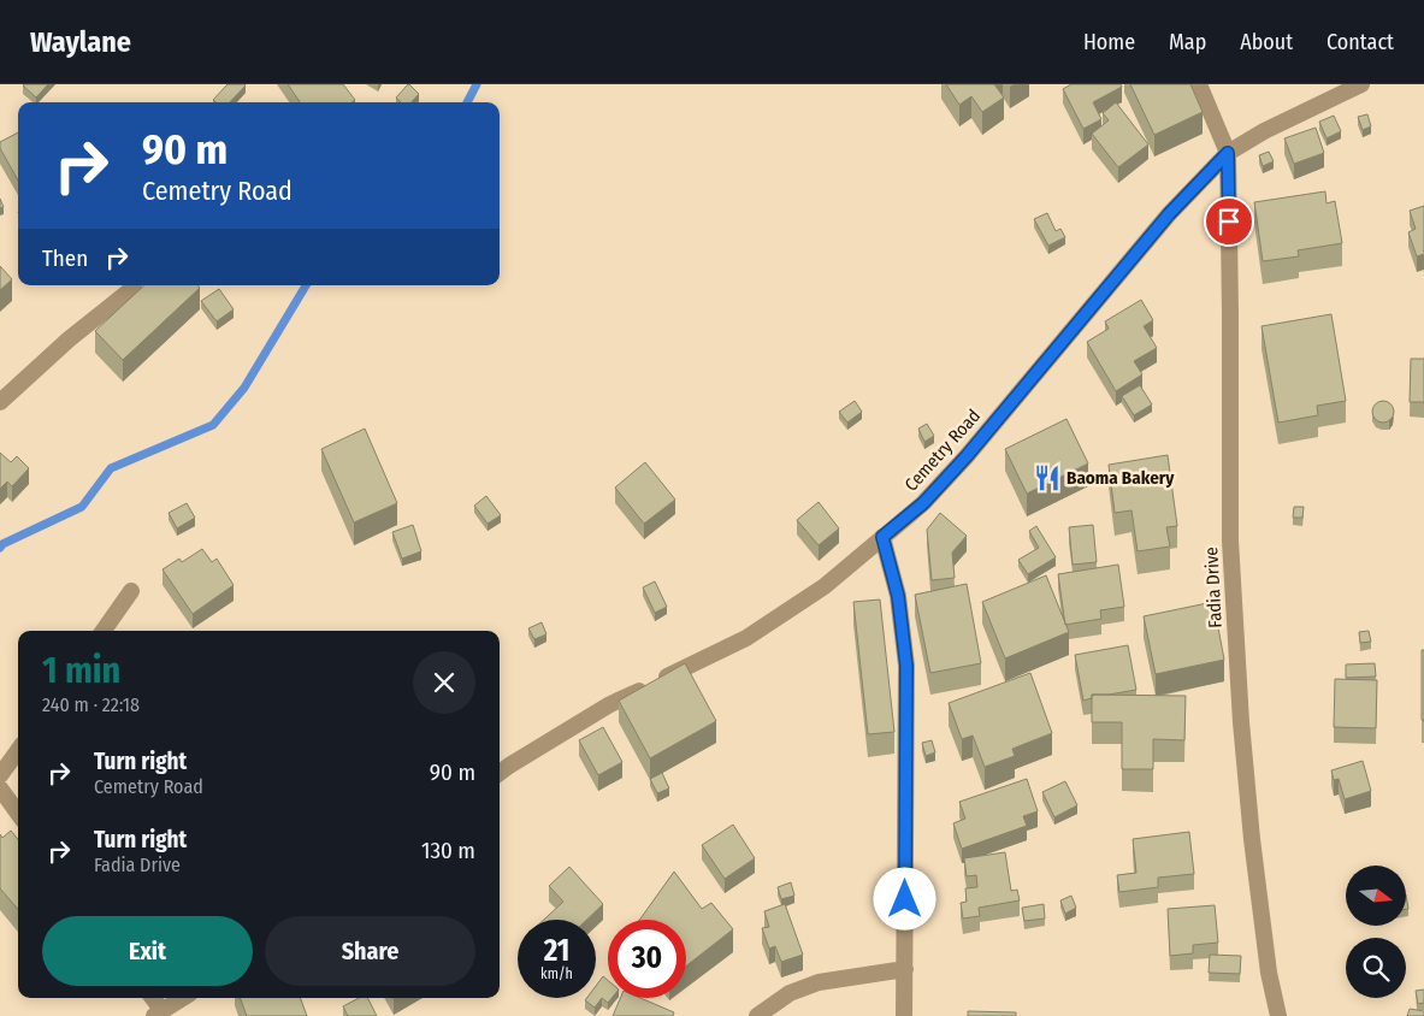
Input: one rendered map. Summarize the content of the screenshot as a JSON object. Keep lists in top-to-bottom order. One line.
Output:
{"streets":{"street":["Cemetry Road","Fadia Drive"]},"crossings":[["Cemetry Road","Fadia Drive"]],"places":{"restaurant":["Baoma Bakery"]},"north":"right","page":{"header":"Waylane","nav":["Home","Map","About","Contact"],"turn":["90 m","Cemetry Road"],"then":"Then","heading":["1 min","240 m · 22:18"],"list":[{"name":"Turn right","note":"Cemetry Road","value":"90 m"},{"name":"Turn right","note":"Fadia Drive","value":"130 m"}],"buttons":["Exit","Share"],"speed":"21 km/h","limit":"30"}}
